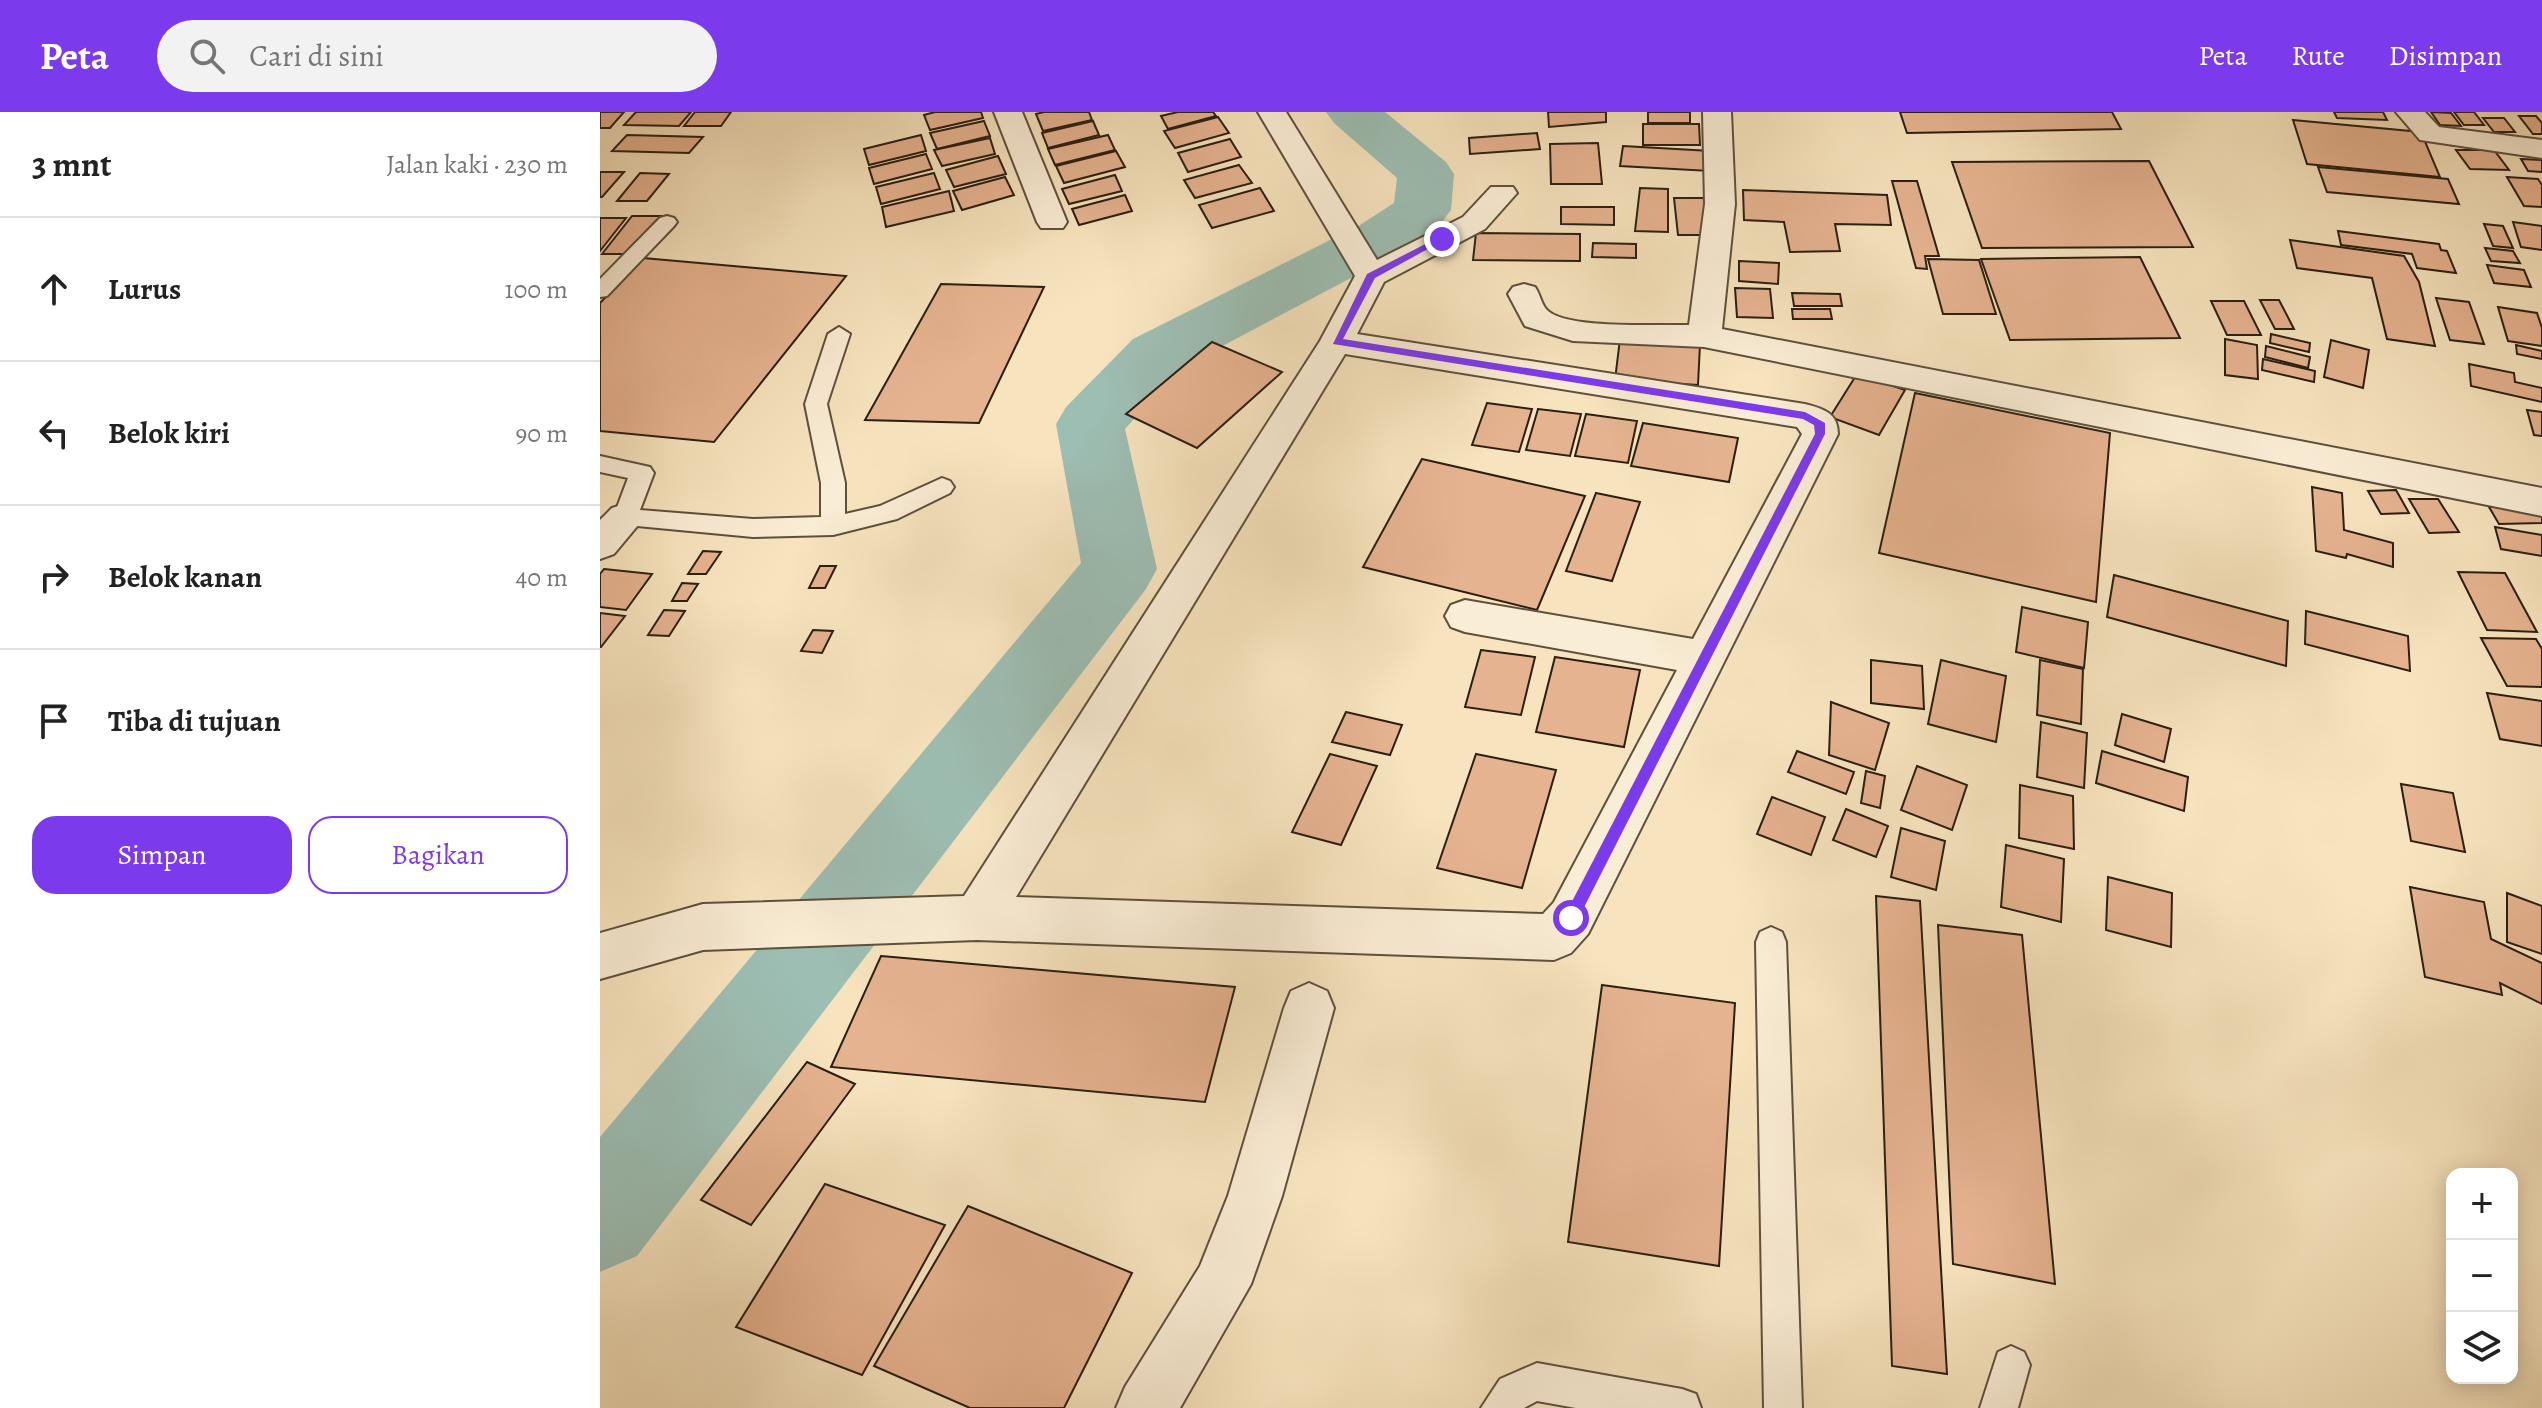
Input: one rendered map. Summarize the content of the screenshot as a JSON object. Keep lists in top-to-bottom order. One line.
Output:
{"page":{"header":"Peta","search":"Cari di sini","nav":["Peta","Rute","Disimpan"],"heading":["3 mnt","Jalan kaki · 230 m"],"list":[["Lurus","100 m"],["Belok kiri","90 m"],["Belok kanan","40 m"],"Tiba di tujuan"],"buttons":["Simpan","Bagikan"],"map_buttons":["+","−"]}}
